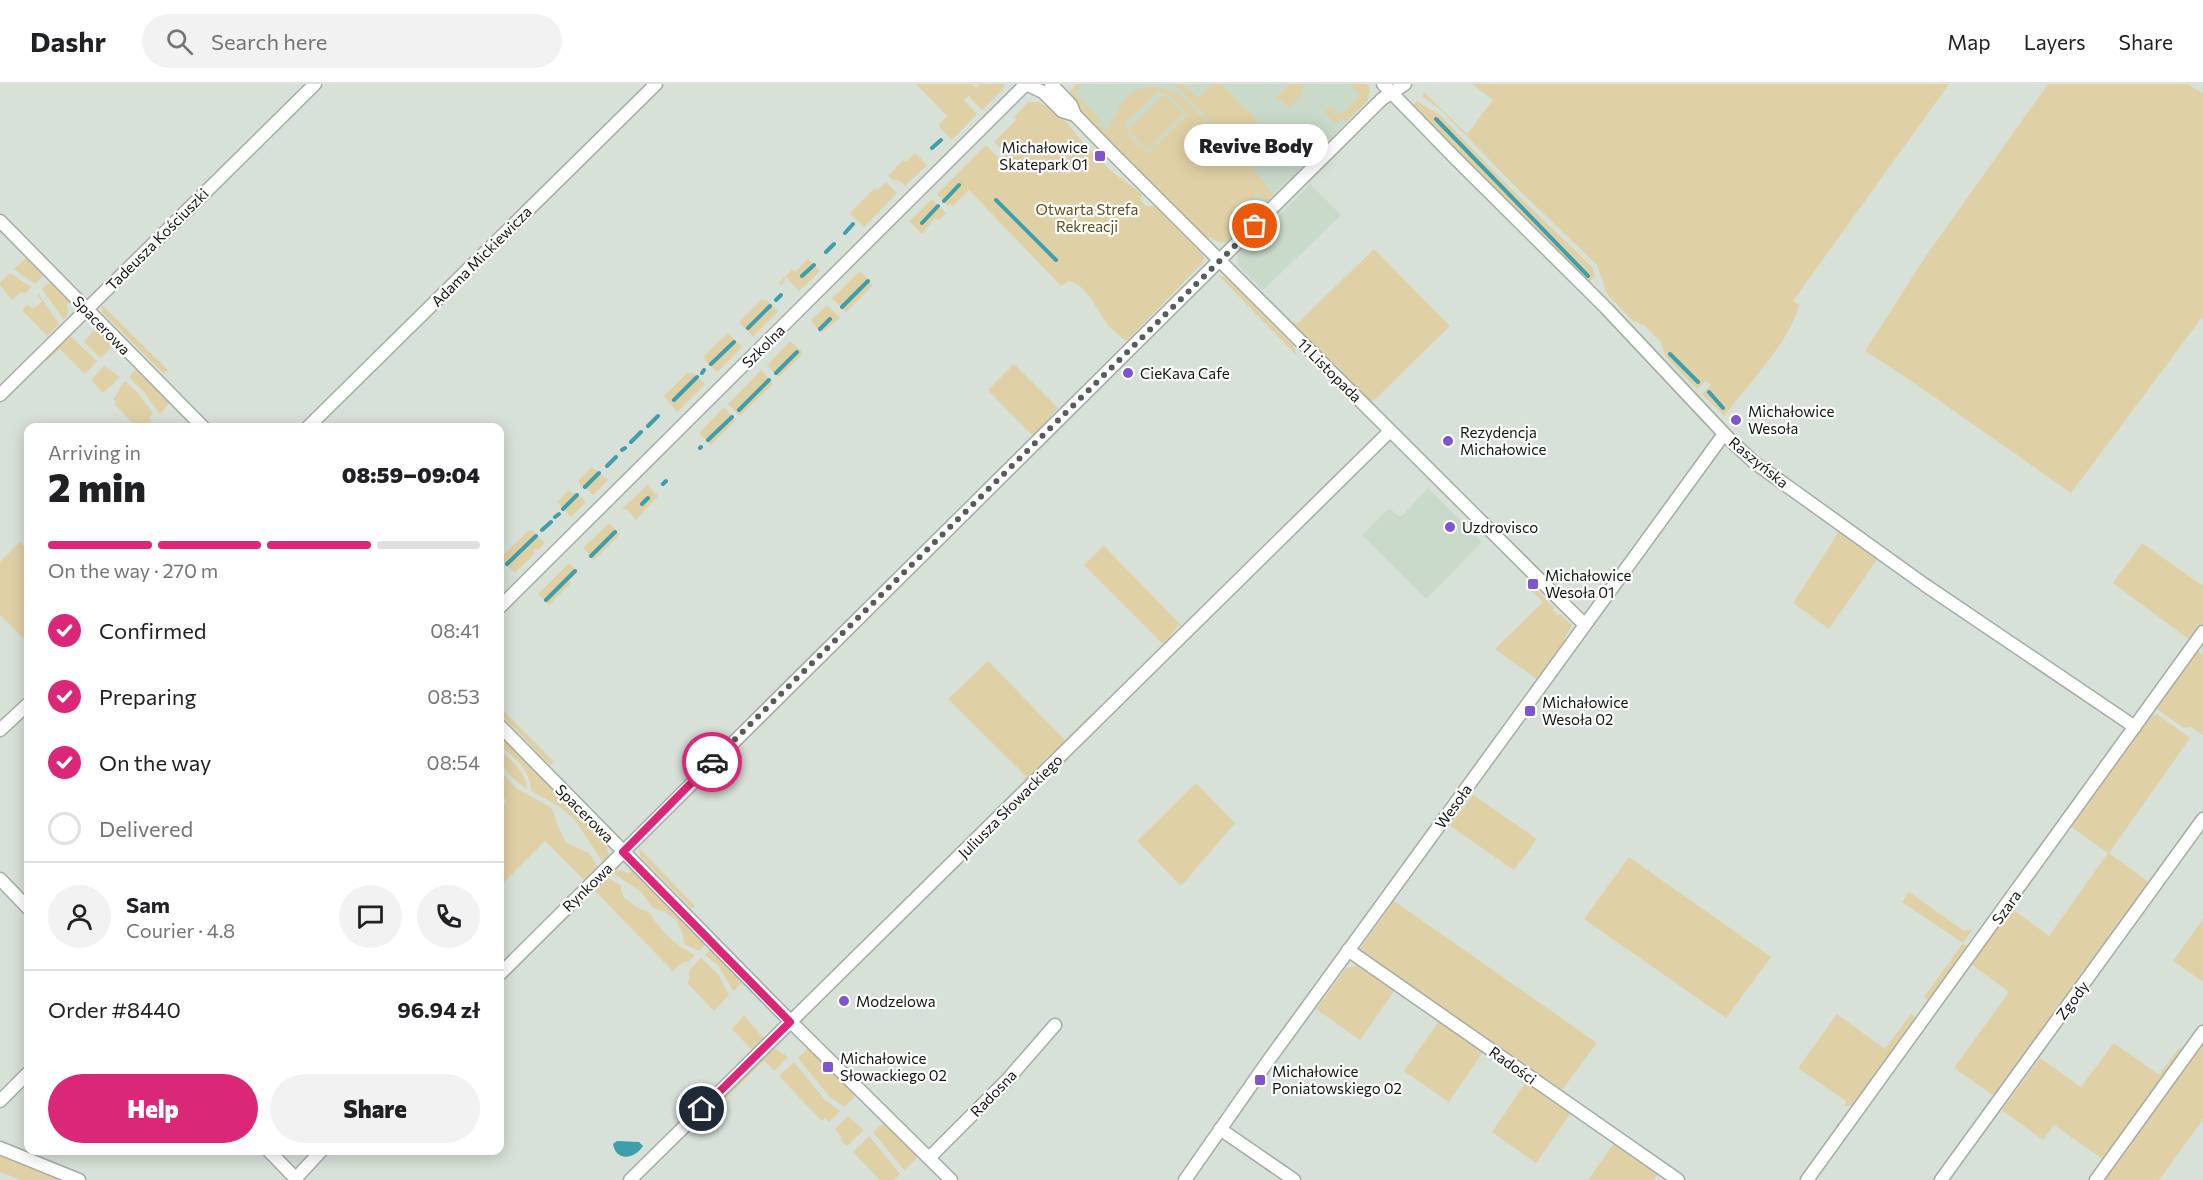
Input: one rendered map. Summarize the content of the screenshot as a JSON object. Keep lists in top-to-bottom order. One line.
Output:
{"streets":{"street":["Tadeusza Kościuszki","Adama Mickiewicza","Spacerowa","Szkolna","11 Listopada","Raszyńska","Juliusza Słowackiego","Wesoła","Rynkowa","Szara","Zgody","Radości","Radosna"]},"crossings":[["Tadeusza Kościuszki","Spacerowa"],["Spacerowa","Juliusza Słowackiego"],["Spacerowa","Rynkowa"],["Spacerowa","Radosna"],["Szkolna","11 Listopada"],["11 Listopada","Juliusza Słowackiego"],["11 Listopada","Wesoła"],["11 Listopada","Rynkowa"],["Raszyńska","Wesoła"],["Raszyńska","Rynkowa"],["Raszyńska","Szara"],["Wesoła","Radości"]],"parks":["Otwarta Strefa Rekreacji"],"places":{"transit":["Michałowice Skatepark 01","Michałowice Wesoła 01","Michałowice Wesoła 02","Michałowice Słowackiego 02","Michałowice Poniatowskiego 02"],"other":["Revive Body","CieKava Cafe","Michałowice Wesoła","Rezydencja Michałowice","Uzdrovisco","Modzelowa"]},"page":{"header":"Dashr","search":"Search here","nav":["Map","Layers","Share"],"bubble":"Revive Body","heading":["2 min","Arriving in","08:59–09:04"],"panel":["Sam","Courier · 4.8","Order #8440","96.94 zł"],"bar":"On the way · 270 m","list":[["Confirmed","08:41"],["Preparing","08:53"],["On the way","08:54"],"Delivered"],"buttons":["Help","Share"]}}
